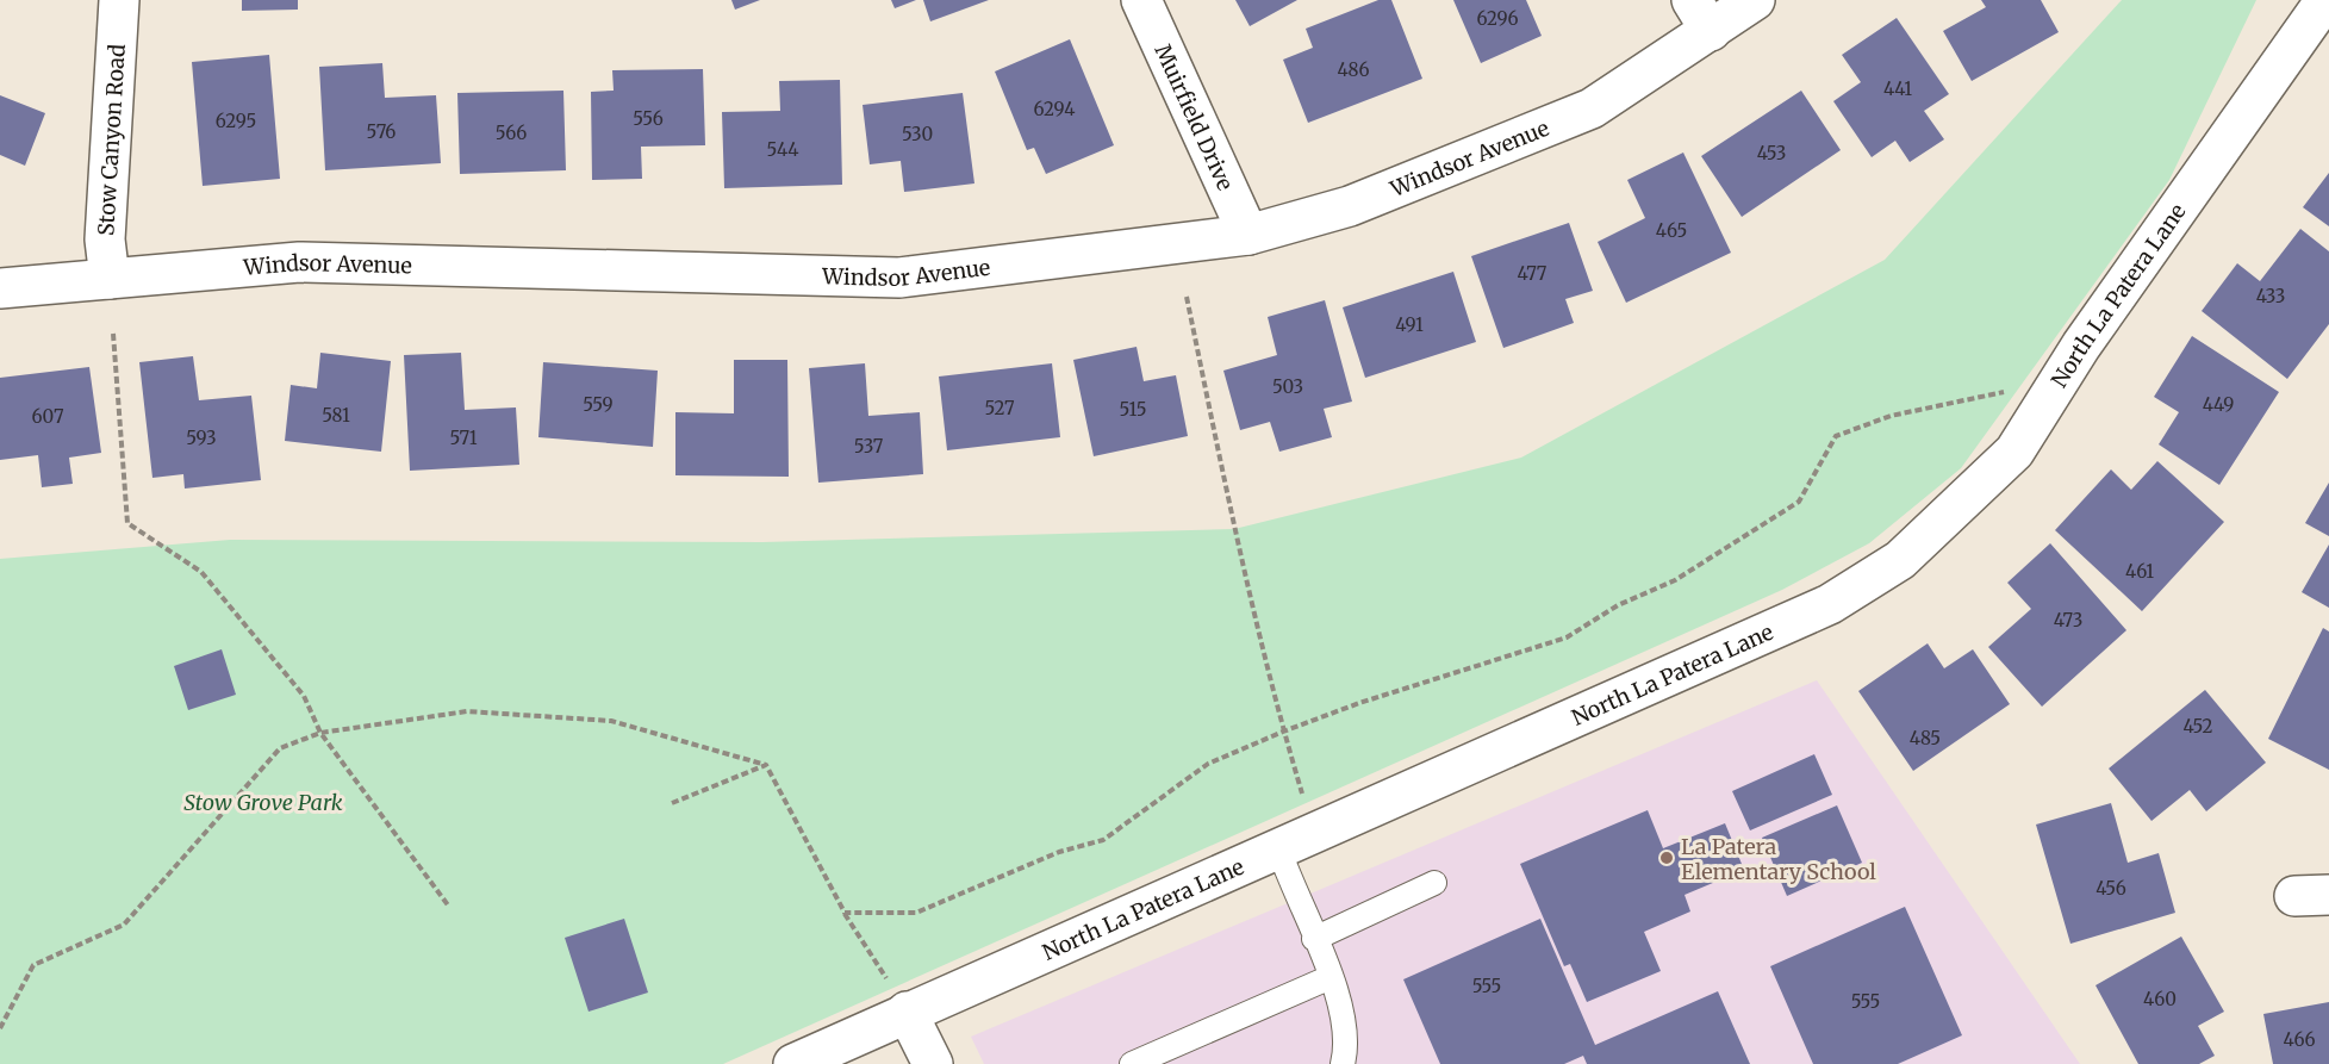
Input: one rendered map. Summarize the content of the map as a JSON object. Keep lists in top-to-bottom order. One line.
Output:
{"streets":{"street":["Muirfield Drive","Stow Canyon Road","Windsor Avenue","North La Patera Lane"]},"crossings":[["Muirfield Drive","Windsor Avenue"],["Stow Canyon Road","Windsor Avenue"]],"parks":["Stow Grove Park"],"places":["La Patera Elementary School"],"house_numbers":["6296","486","441","6294","556","6295","576","566","530","544","453","465","477","433","491","503","559","449","527","515","581","607","593","571","537","461","473","452","485","456","555","460","555","466"]}
